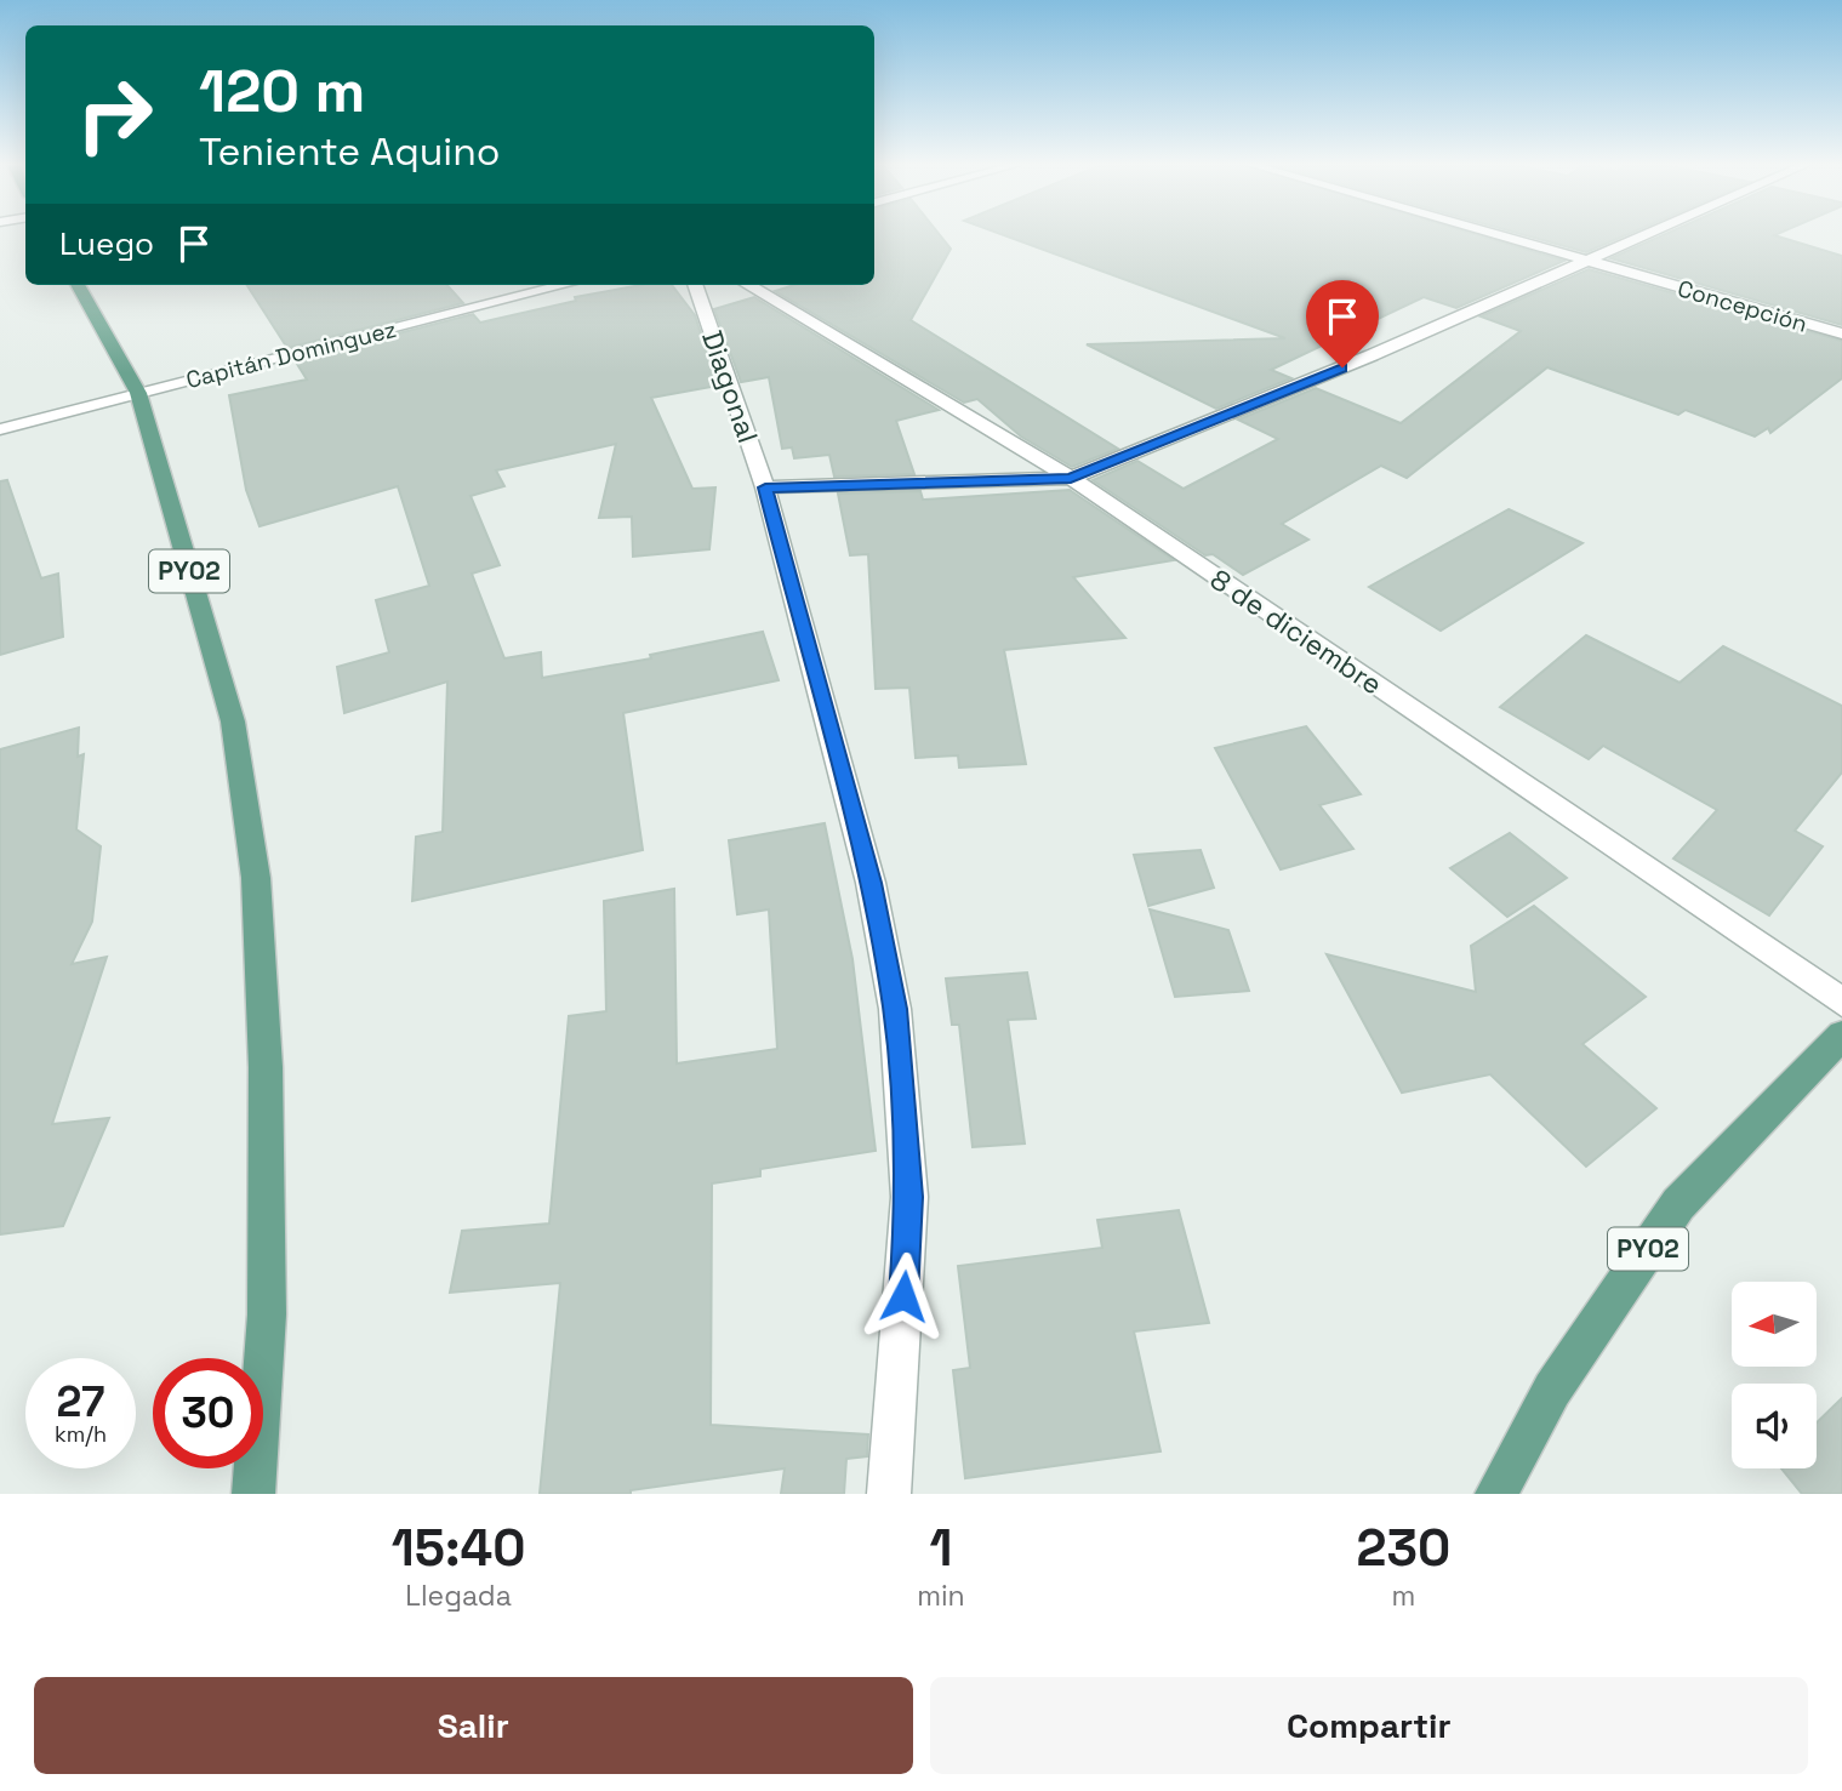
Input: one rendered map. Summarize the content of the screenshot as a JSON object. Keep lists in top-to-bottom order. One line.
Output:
{"streets":{"main road":["PY02"],"street":["Concepción","Capitán Dominguez","Diagonal","8 de diciembre"]},"crossings":[["Capitán Dominguez","PY02"]],"north":"left","page":{"turn":["120 m","Teniente Aquino"],"then":"Luego","speed":"27 km/h","limit":"30","eta":["15:40","Llegada","1","min","230","m"],"buttons":["Salir","Compartir"]}}
